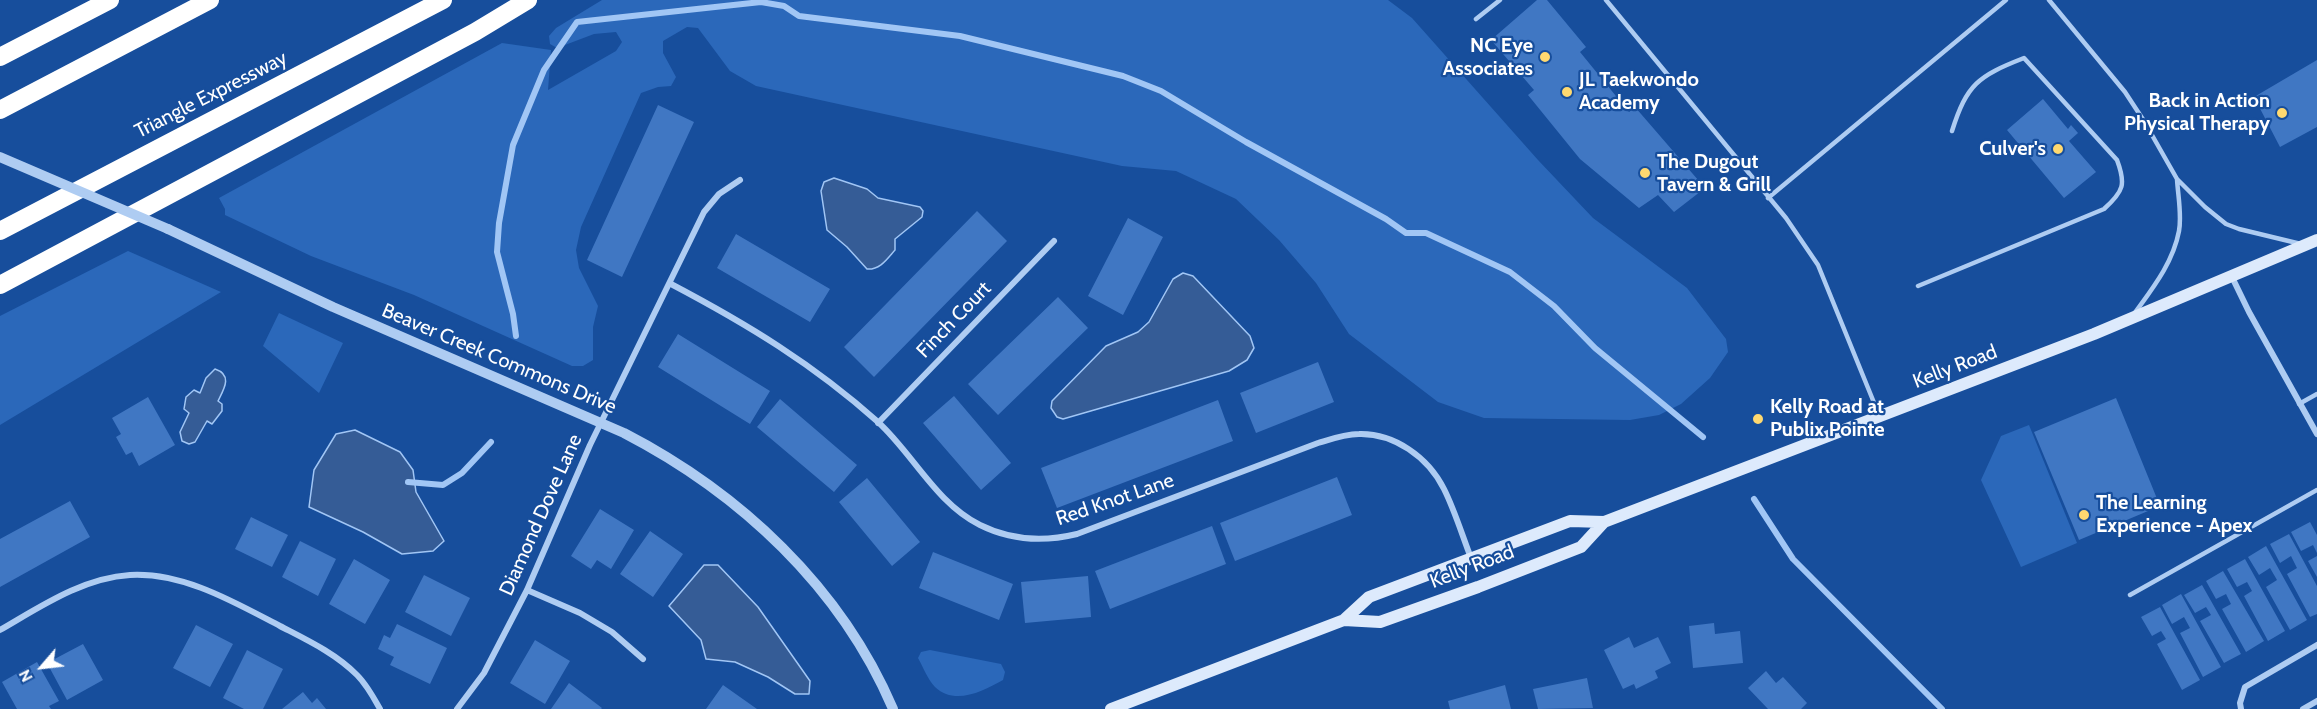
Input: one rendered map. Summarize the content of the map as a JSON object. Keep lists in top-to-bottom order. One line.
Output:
{"streets":{"highway":["Triangle Expressway"],"main road":["Kelly Road"],"street":["Finch Court","Beaver Creek Commons Drive","Red Knot Lane","Diamond Dove Lane"]},"crossings":[["Finch Court","Red Knot Lane"],["Beaver Creek Commons Drive","Diamond Dove Lane"],["Kelly Road","Red Knot Lane"],["Red Knot Lane","Diamond Dove Lane"]],"places":["NC Eye Associates","JL Taekwondo Academy","Back in Action Physical Therapy","Culver's","The Dugout Tavern & Grill","Kelly Road at Publix Pointe","The Learning Experience - Apex"],"north":"bottom left"}
